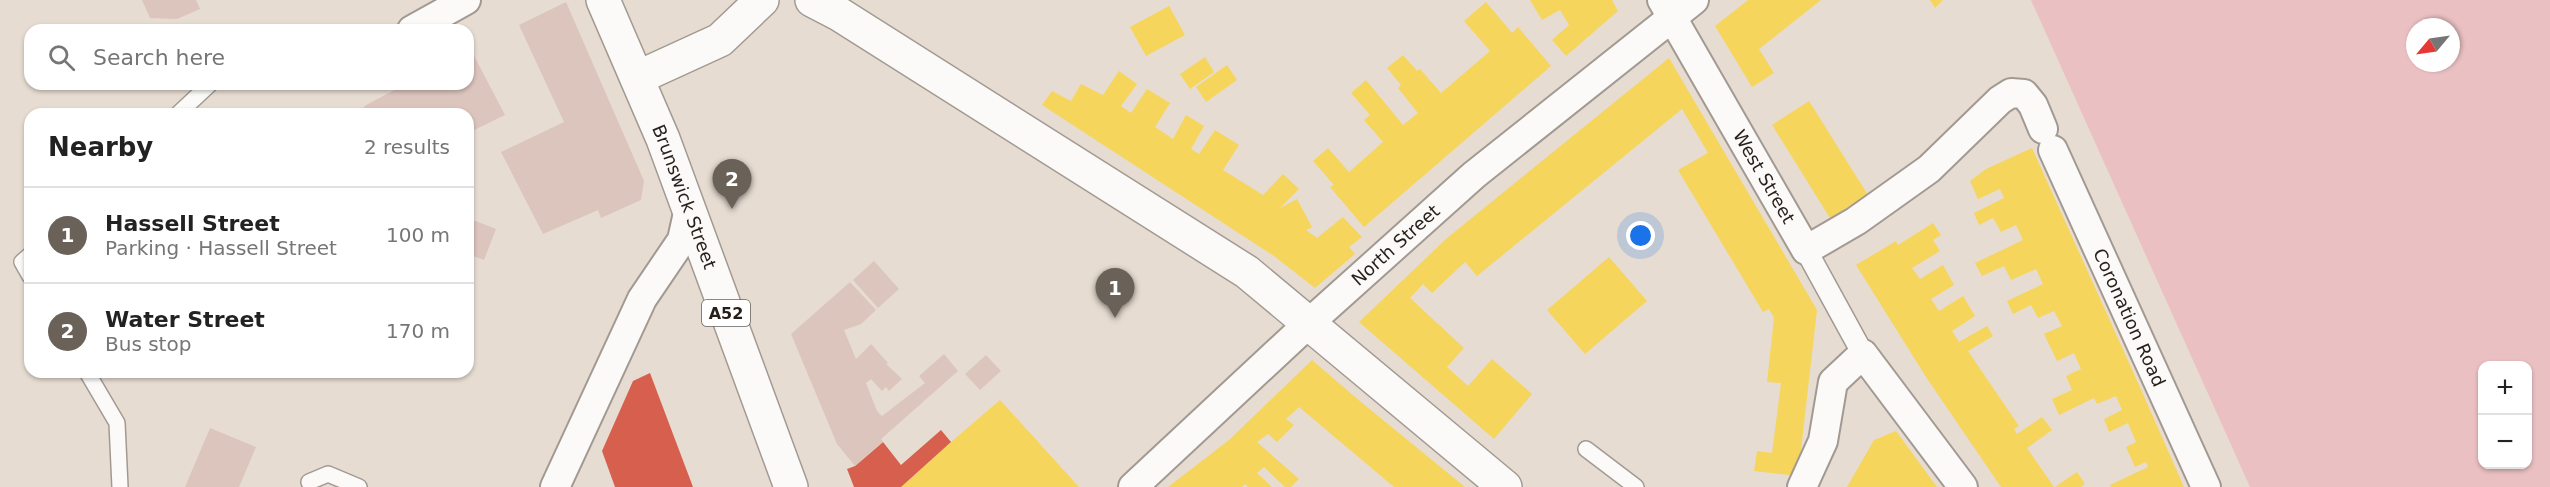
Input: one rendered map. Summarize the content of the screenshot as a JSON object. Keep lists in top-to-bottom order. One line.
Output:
{"streets":{"street":["West Street","Brunswick Street","North Street","A52","Coronation Road"]},"crossings":[["West Street","North Street"],["West Street","Coronation Road"],["Brunswick Street","A52"]],"north":"bottom left","page":{"search":"Search here","heading":["Nearby","2 results"],"pins":["2","1"],"list":[{"mark":"1","name":"Hassell Street","note":"Parking · Hassell Street","value":"100 m"},{"mark":"2","name":"Water Street","note":"Bus stop","value":"170 m"}],"map_buttons":["+","−"]}}
